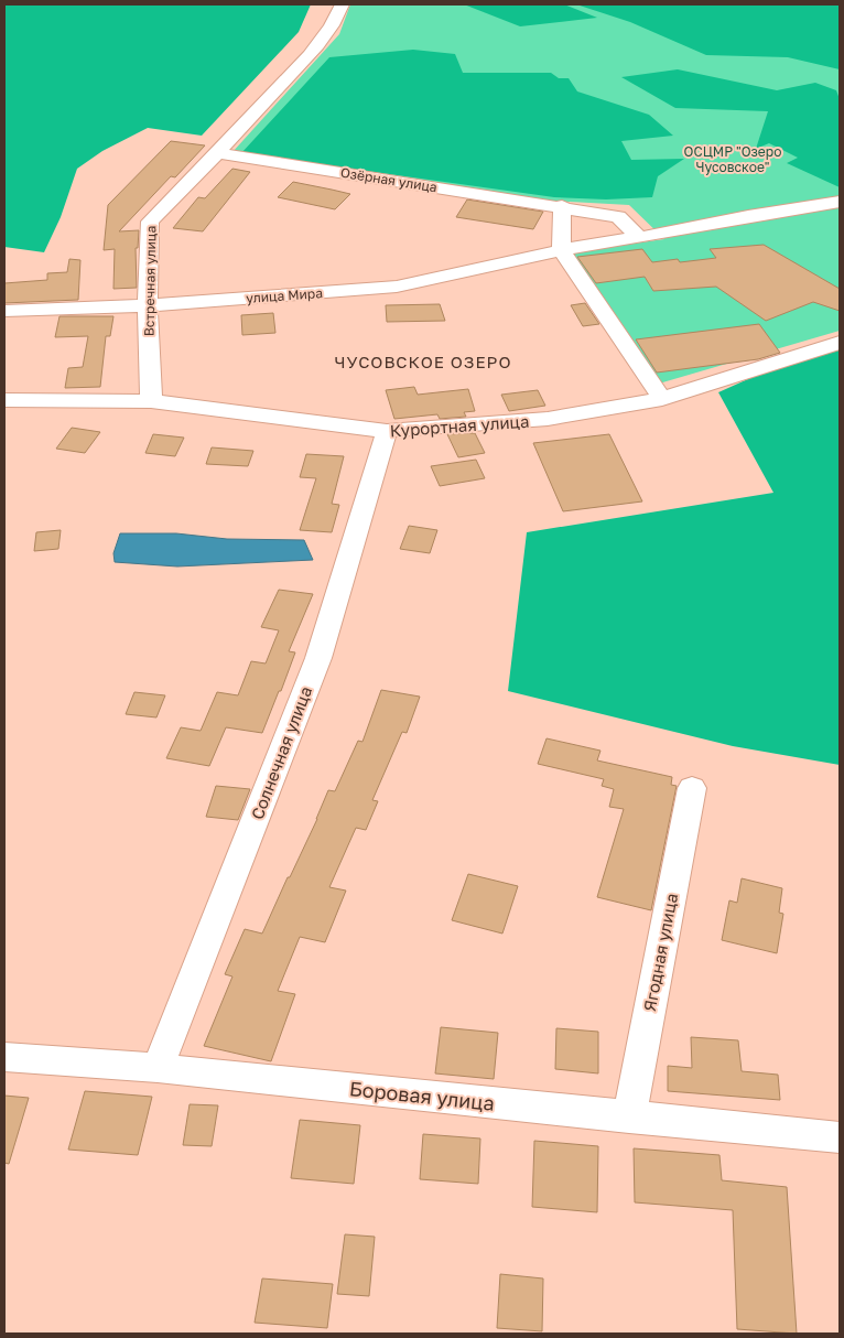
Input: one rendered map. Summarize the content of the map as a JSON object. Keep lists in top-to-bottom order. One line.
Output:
{"streets":{"street":["Озёрная улица","Встречная улица","улица Мира","Курортная улица","Солнечная улица","Ягодная улица","Боровая улица"]},"crossings":[["Озёрная улица","Встречная улица"],["Озёрная улица","улица Мира"],["Встречная улица","улица Мира"],["Встречная улица","Курортная улица"],["Курортная улица","Солнечная улица"],["Солнечная улица","Боровая улица"],["Ягодная улица","Боровая улица"]],"districts":["ЧУСОВСКОЕ ОЗЕРО"],"parks":["ОСЦМР \"Озеро Чусовское\""]}
